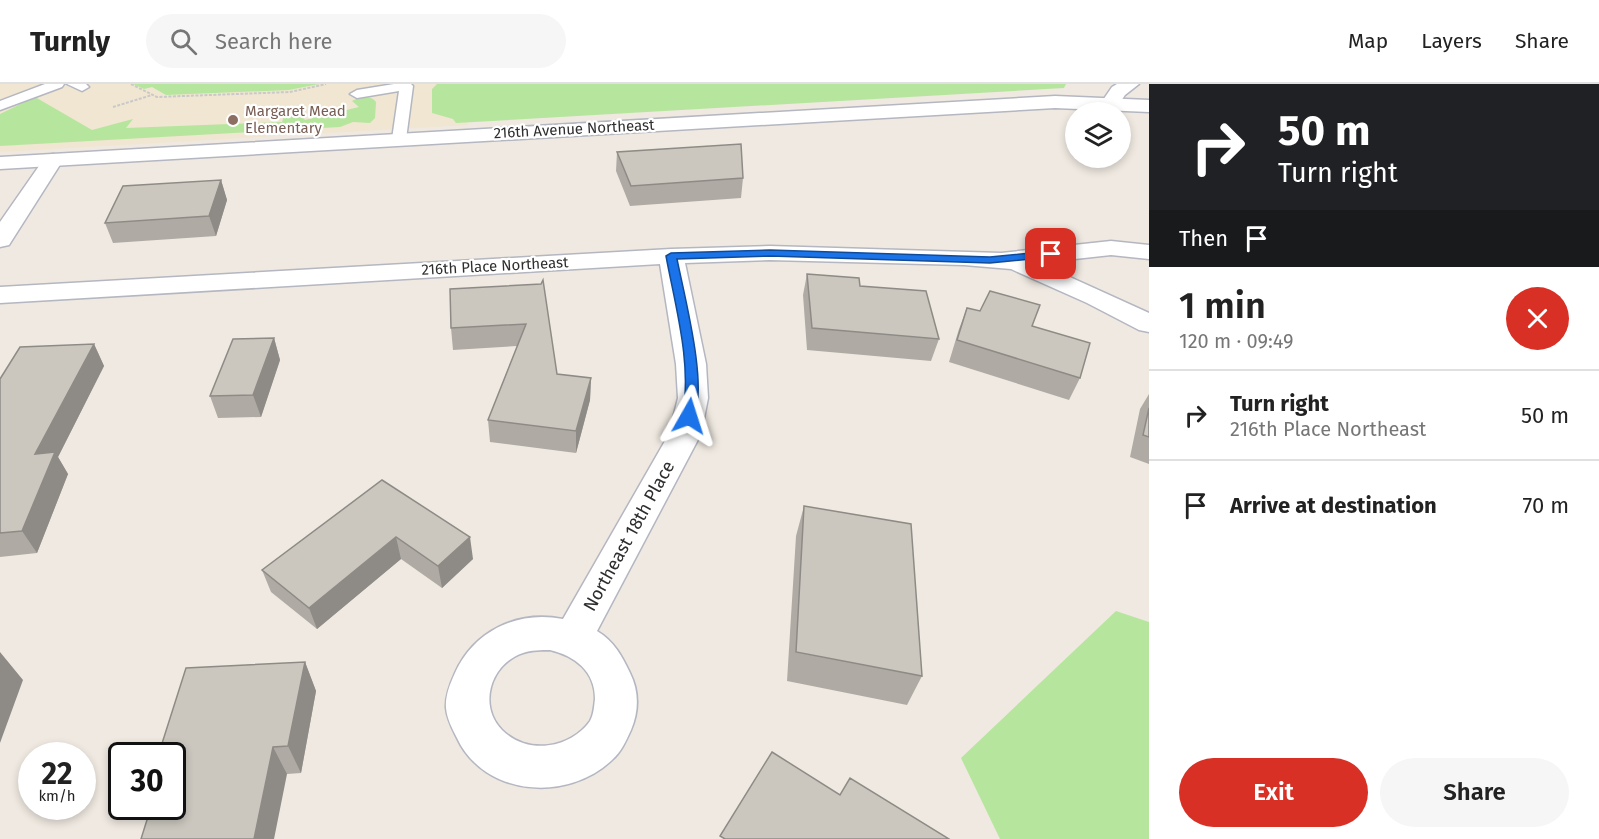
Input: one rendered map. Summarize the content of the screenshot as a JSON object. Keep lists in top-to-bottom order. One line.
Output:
{"streets":{"street":["216th Avenue Northeast","216th Place Northeast","Northeast 18th Place"]},"crossings":[["216th Place Northeast","Northeast 18th Place"]],"places":["Margaret Mead Elementary"],"page":{"header":"Turnly","search":"Search here","nav":["Map","Layers","Share"],"turn":["50 m","Turn right"],"then":"Then","heading":["1 min","120 m · 09:49"],"list":[{"name":"Turn right","note":"216th Place Northeast","value":"50 m"},{"name":"Arrive at destination","value":"70 m"}],"speed":"22 km/h","limit":"30","buttons":["Exit","Share"]}}
